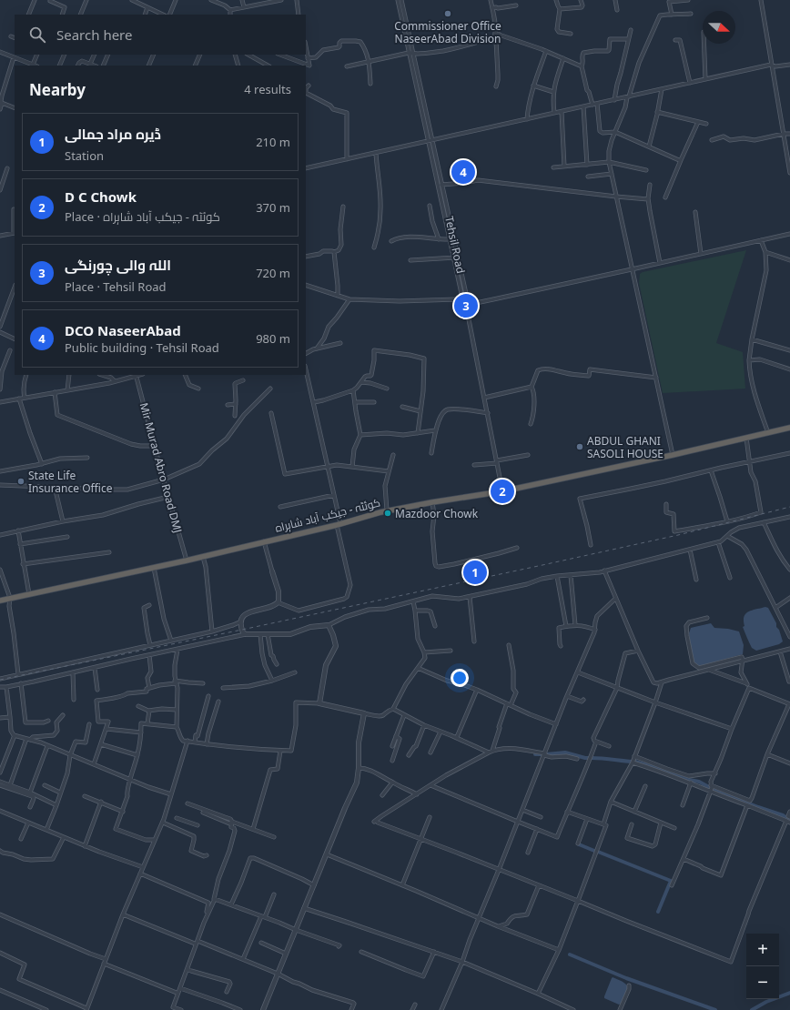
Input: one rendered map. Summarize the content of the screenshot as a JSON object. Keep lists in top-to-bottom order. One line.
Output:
{"streets":{"highway":["کوئٹہ - جیکب آباد شاہراہ"],"street":["Tehsil Road","Mir Murad Abro Road DMJ"]},"crossings":[["Mir Murad Abro Road DMJ","کوئٹہ - جیکب آباد شاہراہ"]],"places":["Commissioner Office NaseerAbad Division","ABDUL GHANI SASOLI HOUSE","State Life Insurance Office","Mazdoor Chowk"],"north":"right","page":{"search":"Search here","heading":["Nearby","4 results"],"list":[{"mark":"1","name":"ڈیرہ مراد جمالی","note":"Station","value":"210 m"},{"mark":"2","name":"D C Chowk","note":"Place · کوئٹہ - جیکب آباد شاہراہ","value":"370 m"},{"mark":"3","name":"اللہ والی چورنگی","note":"Place · Tehsil Road","value":"720 m"},{"mark":"4","name":"DCO NaseerAbad","note":"Public building · Tehsil Road","value":"980 m"}],"pins":["4","3","2","1"],"map_buttons":["+","−"]}}
